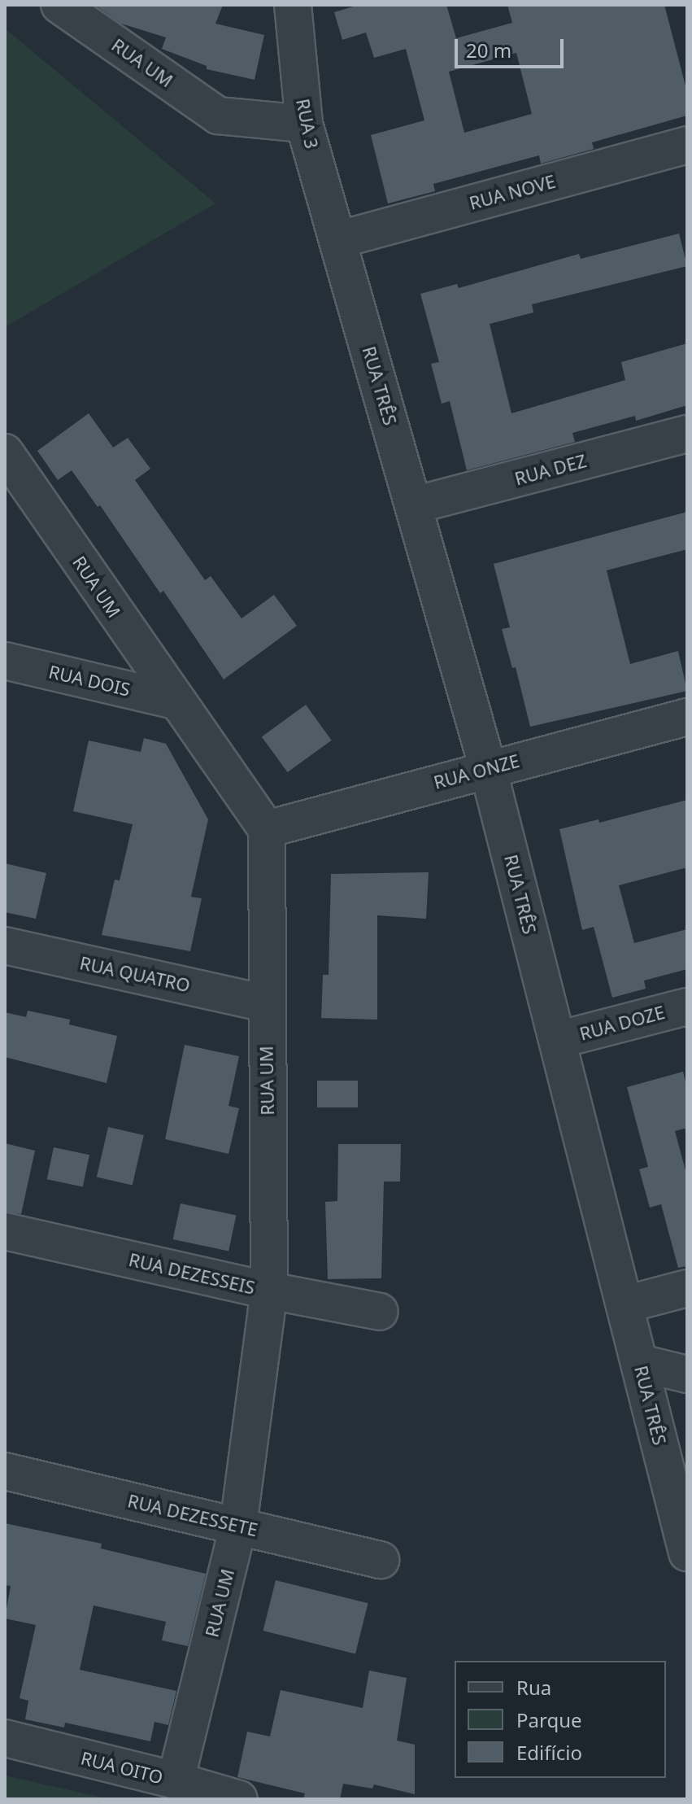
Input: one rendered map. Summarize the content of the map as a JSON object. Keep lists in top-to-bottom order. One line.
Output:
{"streets":{"street":["RUA UM","RUA 3","RUA NOVE","RUA TRÊS","RUA DEZ","RUA DOIS","RUA ONZE","RUA QUATRO","RUA DOZE","RUA DEZESSEIS","RUA DEZESSETE","RUA OITO"]},"crossings":[["RUA UM","RUA 3"],["RUA UM","RUA DOIS"],["RUA UM","RUA ONZE"],["RUA UM","RUA QUATRO"],["RUA UM","RUA DEZESSEIS"],["RUA UM","RUA DEZESSETE"],["RUA UM","RUA OITO"],["RUA 3","RUA NOVE"],["RUA 3","RUA TRÊS"],["RUA NOVE","RUA TRÊS"],["RUA TRÊS","RUA DEZ"],["RUA TRÊS","RUA ONZE"],["RUA TRÊS","RUA DOZE"]],"legend":["Rua","Parque","Edifício"],"scale_bar":"20 m"}
